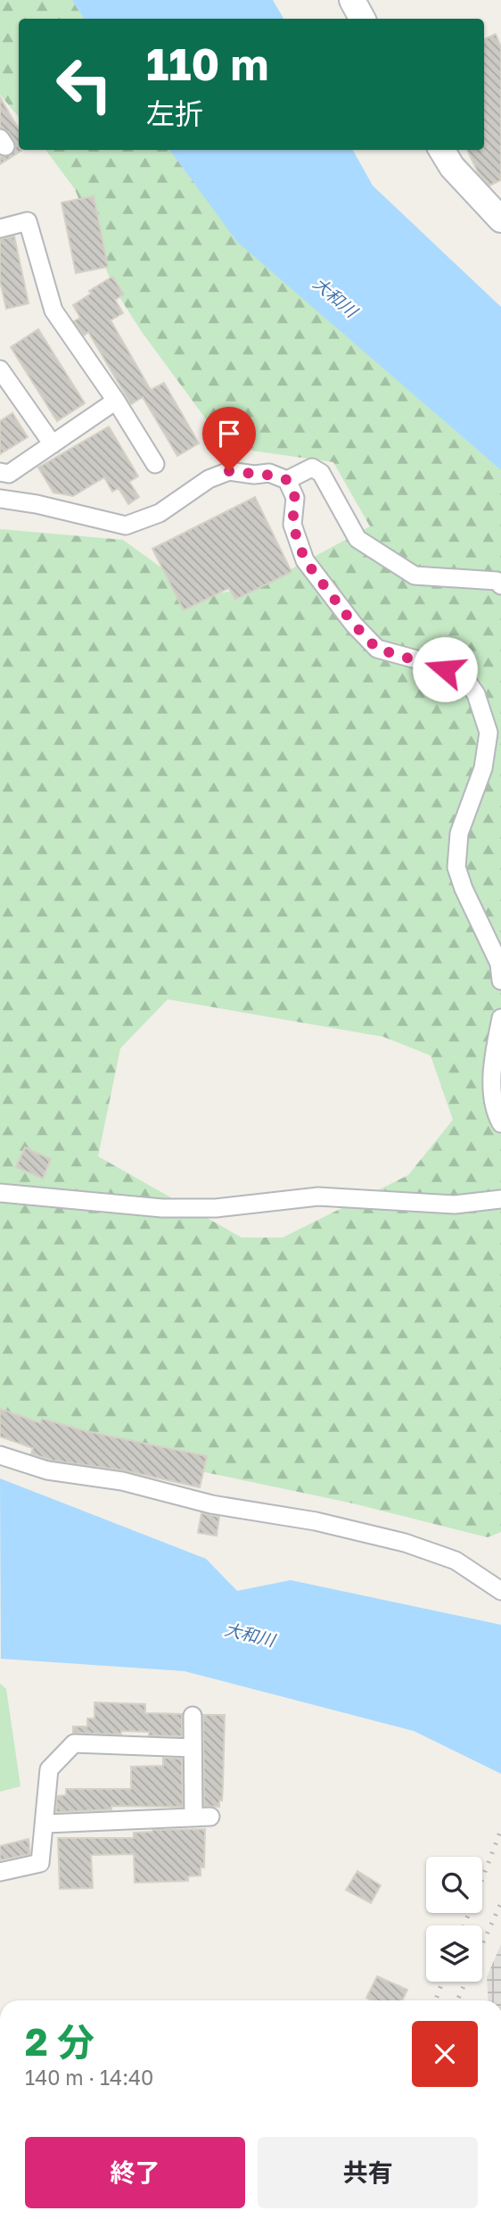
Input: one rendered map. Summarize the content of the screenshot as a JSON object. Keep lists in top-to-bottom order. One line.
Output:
{"water":["大和川"],"page":{"turn":["110 m","左折"],"heading":["2 分","140 m · 14:40"],"buttons":["終了","共有"]}}
